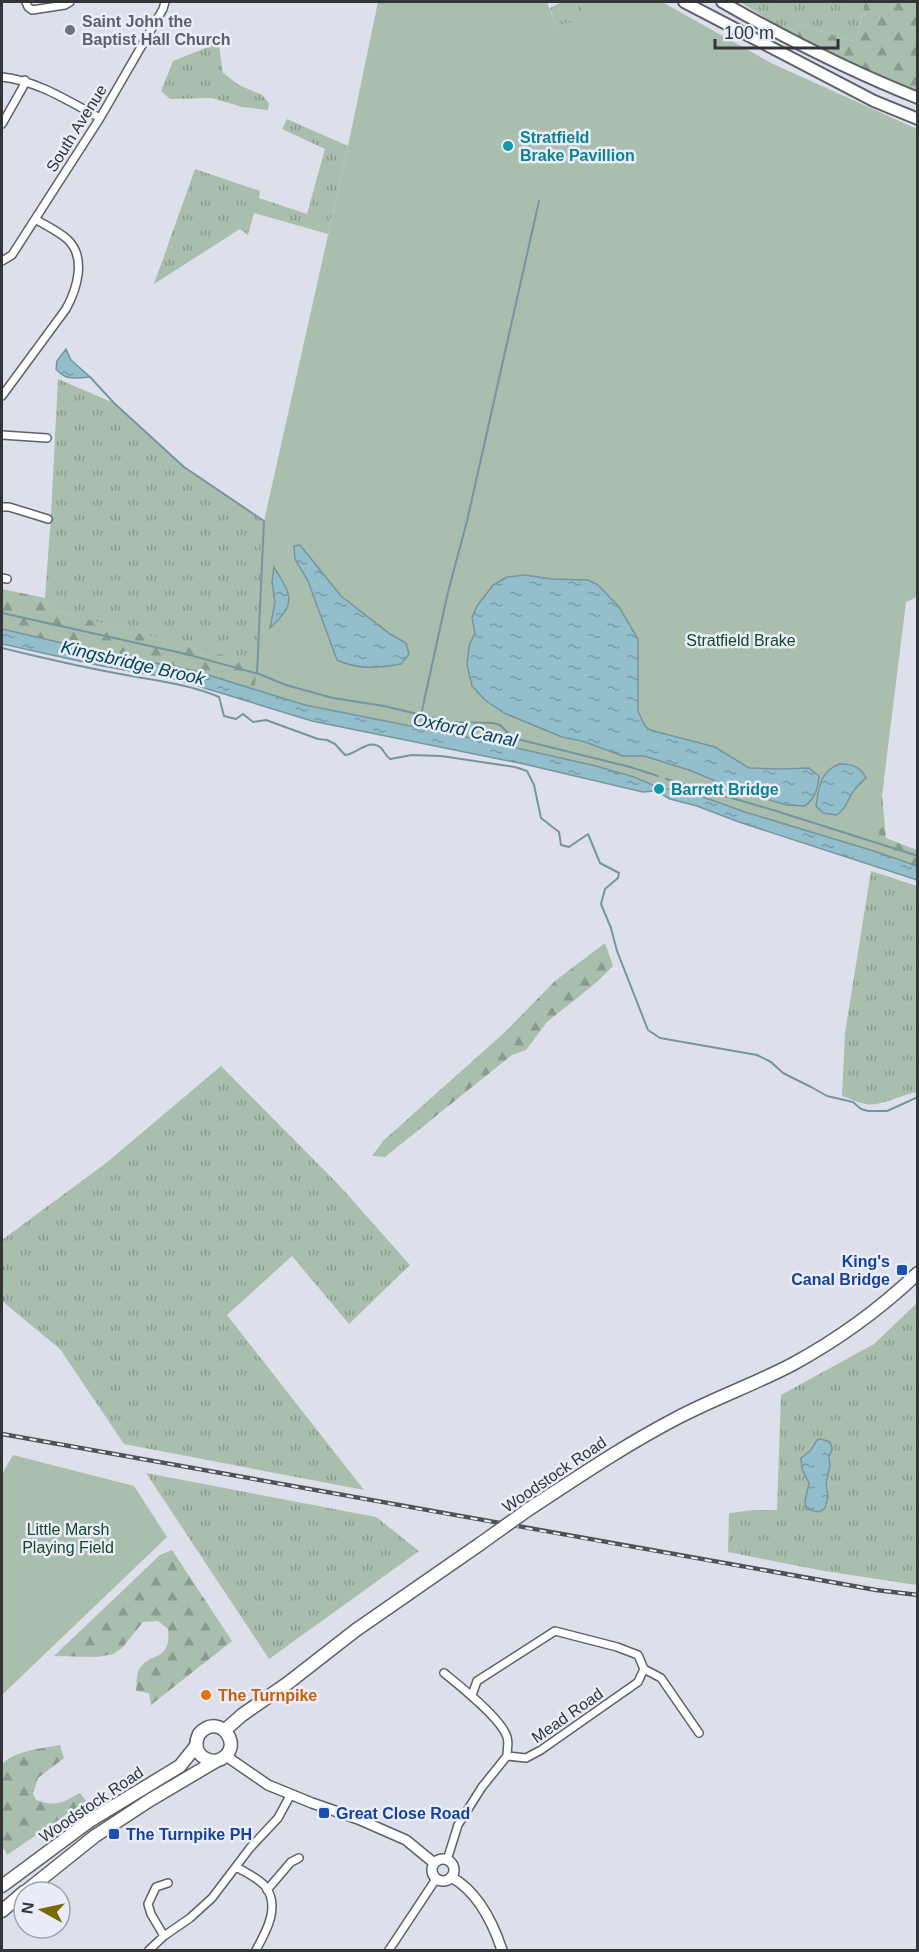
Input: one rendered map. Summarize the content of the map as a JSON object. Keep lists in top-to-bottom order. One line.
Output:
{"streets":{"highway":["Woodstock Road"],"street":["South Avenue","Mead Road"]},"water":["Kingsbridge Brook","Oxford Canal"],"parks":["Stratfield Brake","Little Marsh Playing Field"],"places":{"other":["Saint John the Baptist Hall Church","Stratfield Brake Pavillion","Barrett Bridge","The Turnpike"],"transit":["King's Canal Bridge","Great Close Road","The Turnpike PH"]},"scale_bar":"100 m","north":"left"}
